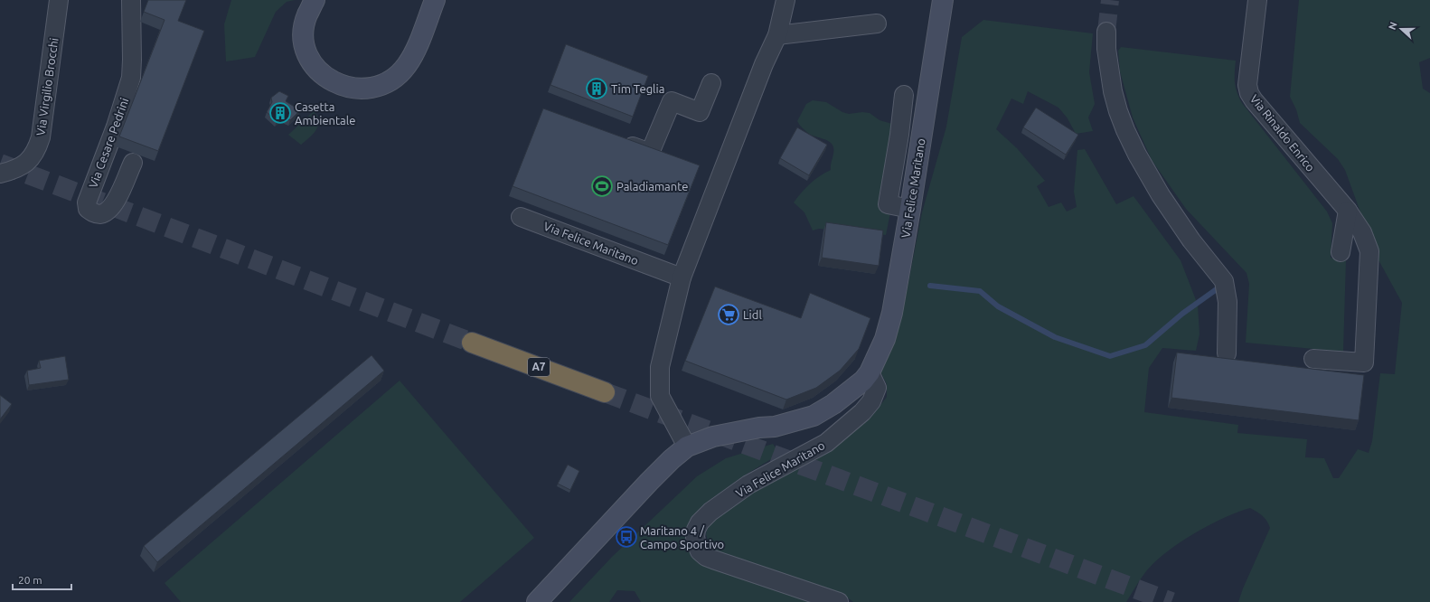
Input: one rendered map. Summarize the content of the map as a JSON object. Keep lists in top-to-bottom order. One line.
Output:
{"streets":{"highway":["A7"],"street":["Via Virgilio Brocchi","Via Rinaldo Enrico","Via Cesare Pedrini","Via Felice Maritano"]},"places":{"building":["Tim Teglia","Casetta Ambientale"],"sports":["Paladiamante"],"supermarket":["Lidl"],"bus stop":["Maritano 4 / Campo Sportivo"]},"scale_bar":"20 m","north":"left"}
